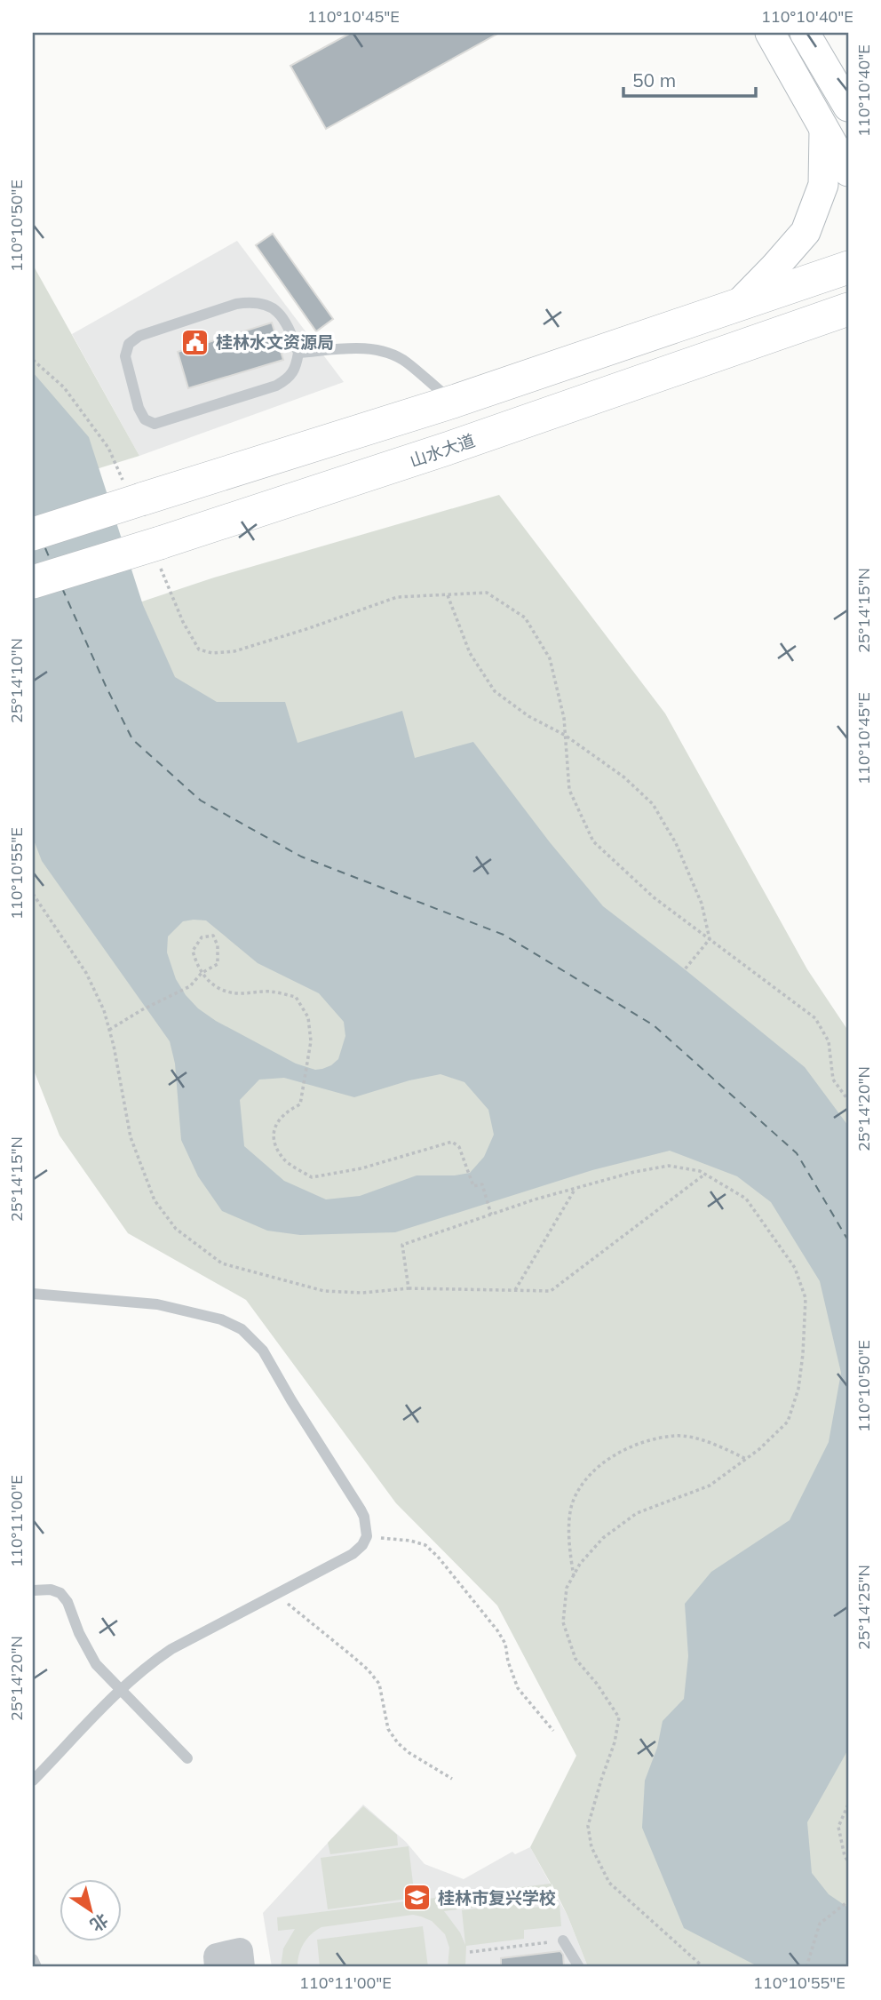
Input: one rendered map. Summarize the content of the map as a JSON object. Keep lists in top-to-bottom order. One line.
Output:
{"streets":{"main road":["山水大道"]},"places":{"public building":["桂林水文资源局"],"school or university":["桂林市复兴学校"]},"scale_bar":"50 m","north":"bottom right","coordinates":["110°10'45\"E","110°10'40\"E","110°10'50\"E","25°14'15\"N","25°14'10\"N","110°10'55\"E","25°14'20\"N","110°11'00\"E","25°14'25\"N"]}
